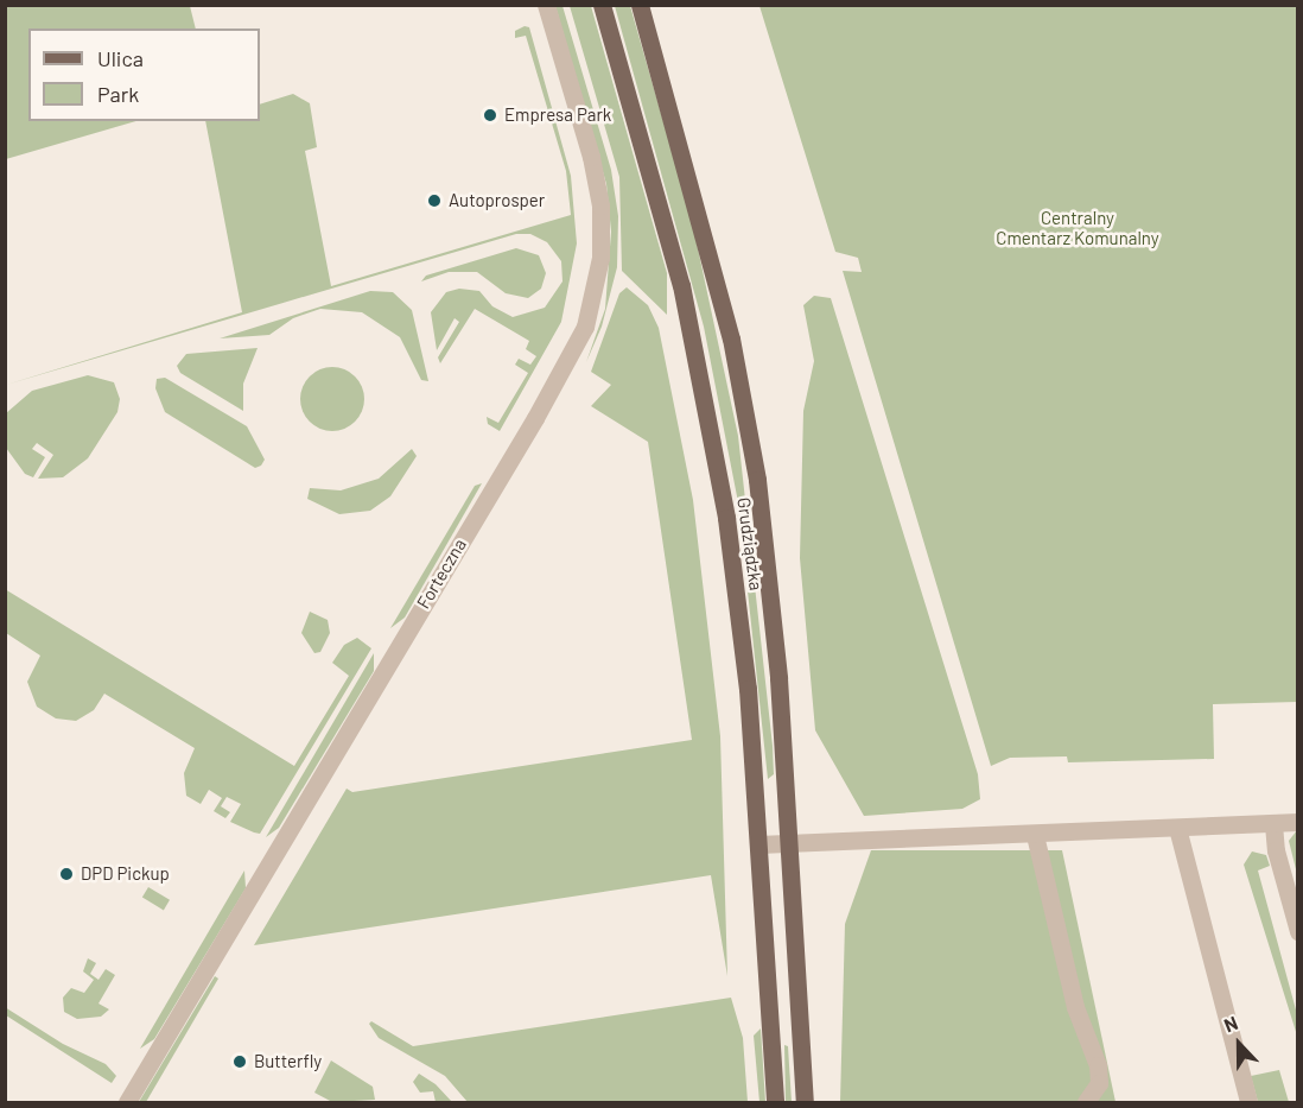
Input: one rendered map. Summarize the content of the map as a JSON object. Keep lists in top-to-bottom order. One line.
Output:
{"streets":{"main road":["Grudziądzka"],"street":["Forteczna"]},"parks":["Centralny Cmentarz Komunalny"],"places":["Empresa Park","Autoprosper","DPD Pickup","Butterfly"],"legend":["Ulica","Park"],"north":"top"}
